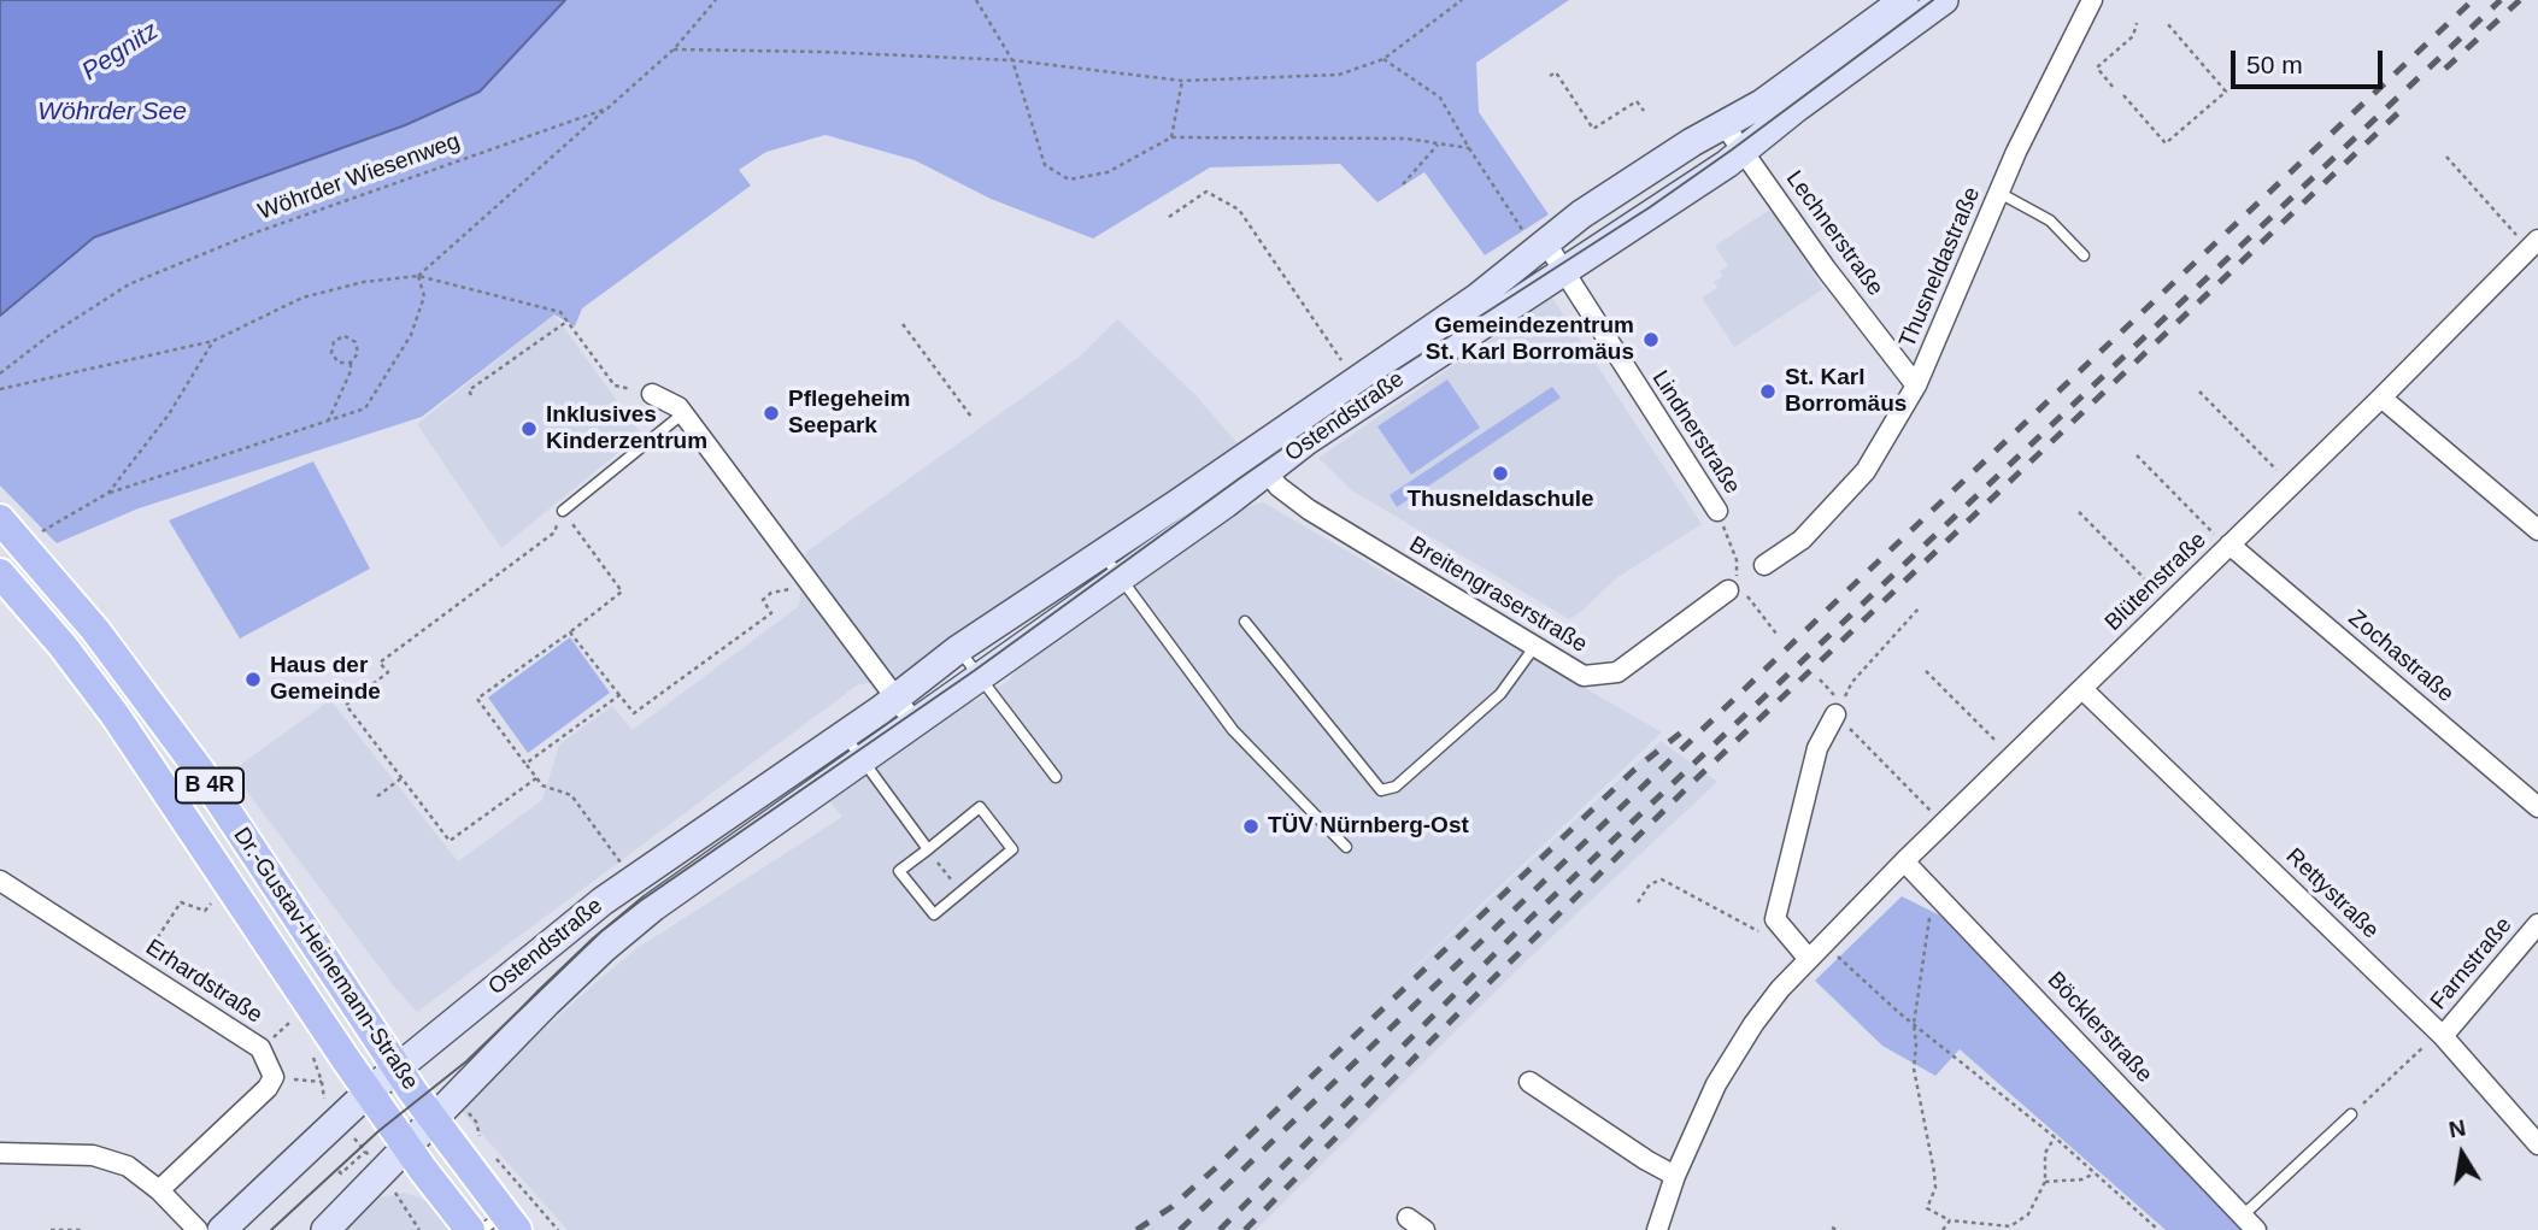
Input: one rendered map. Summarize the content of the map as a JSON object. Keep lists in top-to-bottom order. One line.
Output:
{"streets":{"main road":["Ostendstraße","B 4R","Dr.-Gustav-Heinemann-Straße"],"street":["Lechnerstraße","Thusneldastraße","Lindnerstraße","Blütenstraße","Breitengraserstraße","Zochastraße","Rettystraße","Farnstraße","Erhardstraße","Böcklerstraße"],"path":["Wöhrder Wiesenweg"]},"crossings":[["Lechnerstraße","Thusneldastraße"],["Lechnerstraße","Ostendstraße"],["Ostendstraße","Lindnerstraße"],["Ostendstraße","Breitengraserstraße"],["Ostendstraße","B 4R"],["Ostendstraße","Dr.-Gustav-Heinemann-Straße"],["Lindnerstraße","Breitengraserstraße"],["Blütenstraße","Zochastraße"],["Blütenstraße","Rettystraße"],["Blütenstraße","Böcklerstraße"],["B 4R","Dr.-Gustav-Heinemann-Straße"],["Rettystraße","Farnstraße"]],"water":["Pegnitz","Wöhrder See"],"places":["Gemeindezentrum St. Karl Borromäus","St. Karl Borromäus","Pflegeheim Seepark","Inklusives Kinderzentrum","Thusneldaschule","Haus der Gemeinde","TÜV Nürnberg-Ost"],"scale_bar":"50 m","north":"top"}
